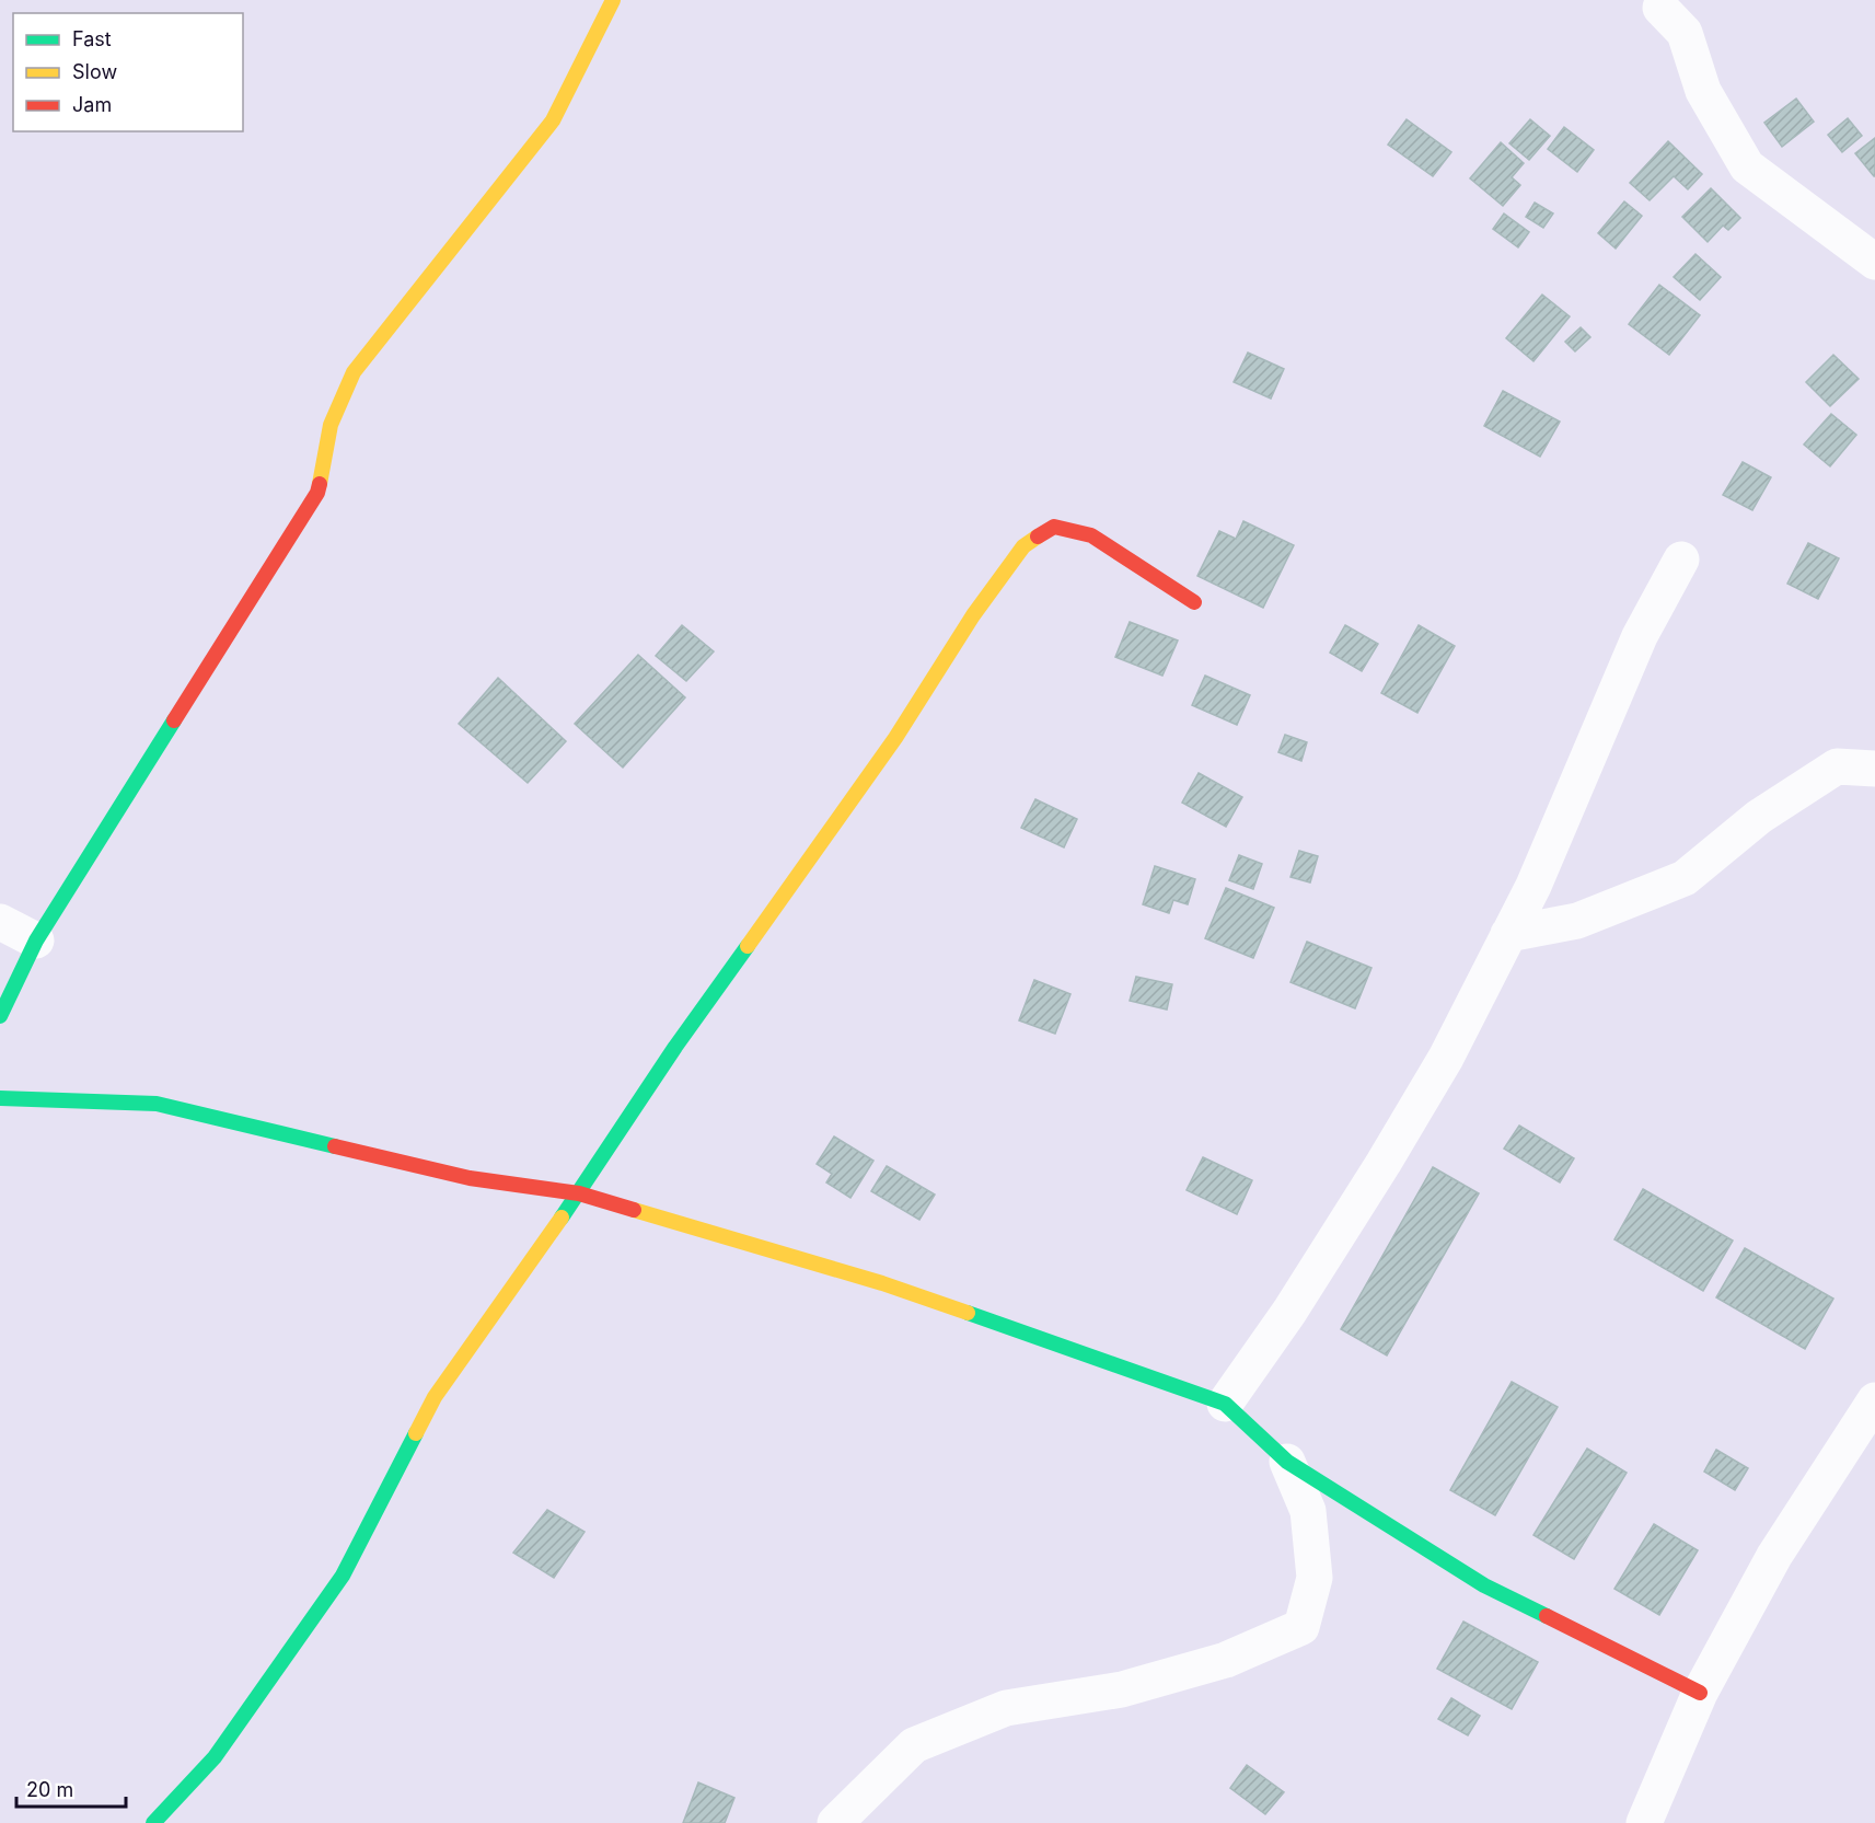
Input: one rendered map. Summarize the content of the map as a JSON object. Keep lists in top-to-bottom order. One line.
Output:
{"legend":["Fast","Slow","Jam"],"scale_bar":"20 m"}
